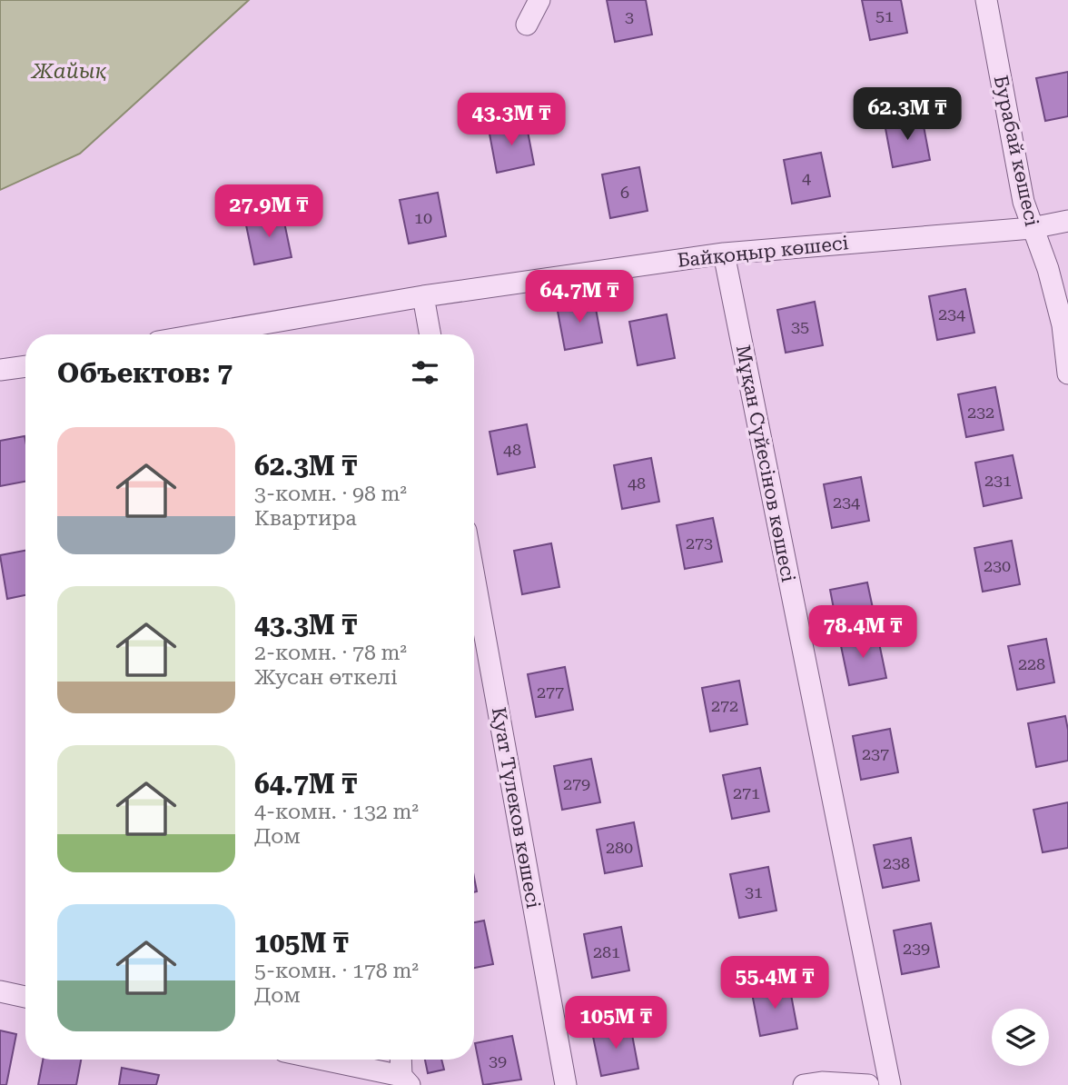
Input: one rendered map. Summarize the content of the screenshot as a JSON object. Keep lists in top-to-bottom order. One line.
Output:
{"streets":{"street":["Бурабай көшесi","Байқоңыр көшесi","Мұқан Сүйесінов көшесі","Қуат Түлеков көшесі"]},"crossings":[["Бурабай көшесi","Байқоңыр көшесi"],["Байқоңыр көшесi","Мұқан Сүйесінов көшесі"]],"water":["Жайық"],"house_numbers":["51","3","4","6","10","234","35","232","48","231","48","234","273","230","228","277","272","237","279","271","280","238","31","239","281","39"],"page":{"price":["62.3M ₸","43.3M ₸","27.9M ₸","64.7M ₸","78.4M ₸","55.4M ₸","105M ₸"],"heading":"Объектов: 7","list":[{"name":"62.3M ₸","note":"3-комн. · 98 m² · Квартира"},{"name":"43.3M ₸","note":"2-комн. · 78 m² · Жусан өткелі"},{"name":"64.7M ₸","note":"4-комн. · 132 m² · Дом"},{"name":"105M ₸","note":"5-комн. · 178 m² · Дом"}]}}
